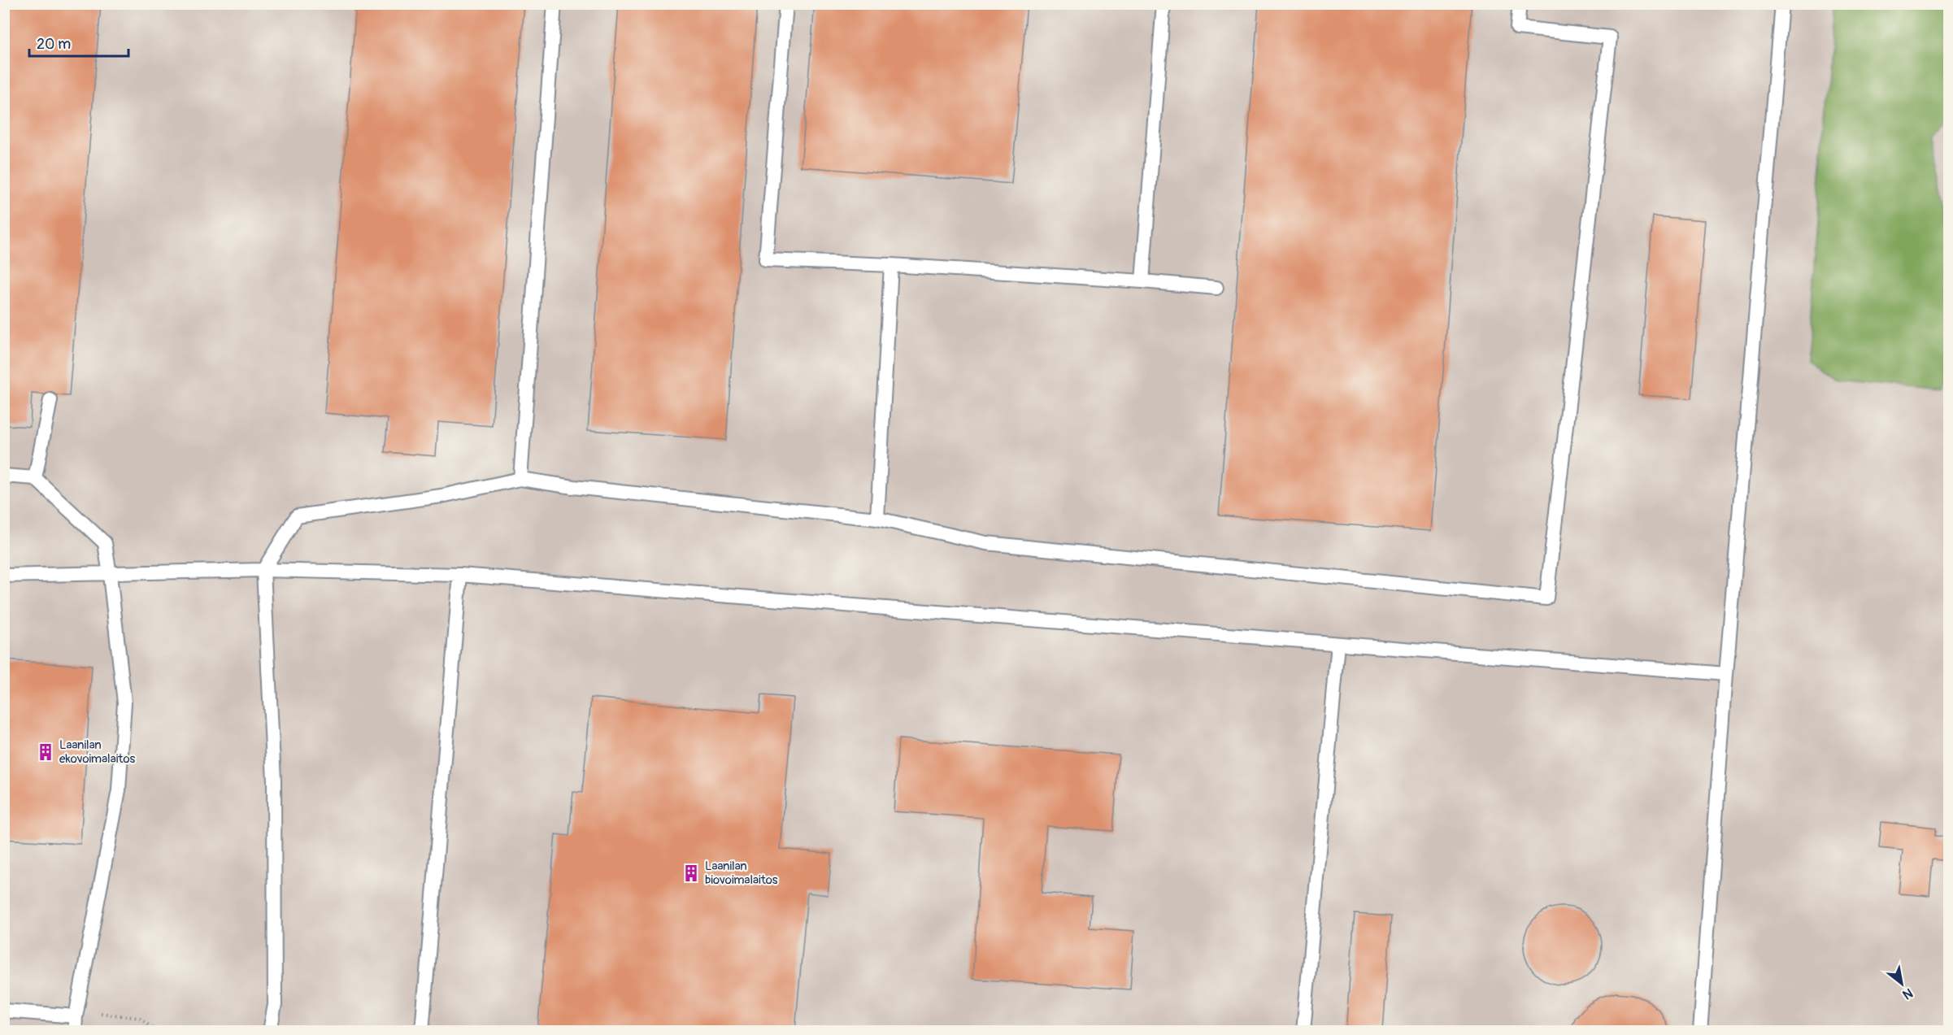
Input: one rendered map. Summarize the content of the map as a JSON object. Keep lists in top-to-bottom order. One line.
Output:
{"places":{"building":["Laanilan ekovoimalaitos","Laanilan biovoimalaitos"]},"scale_bar":"20 m","north":"bottom right"}
